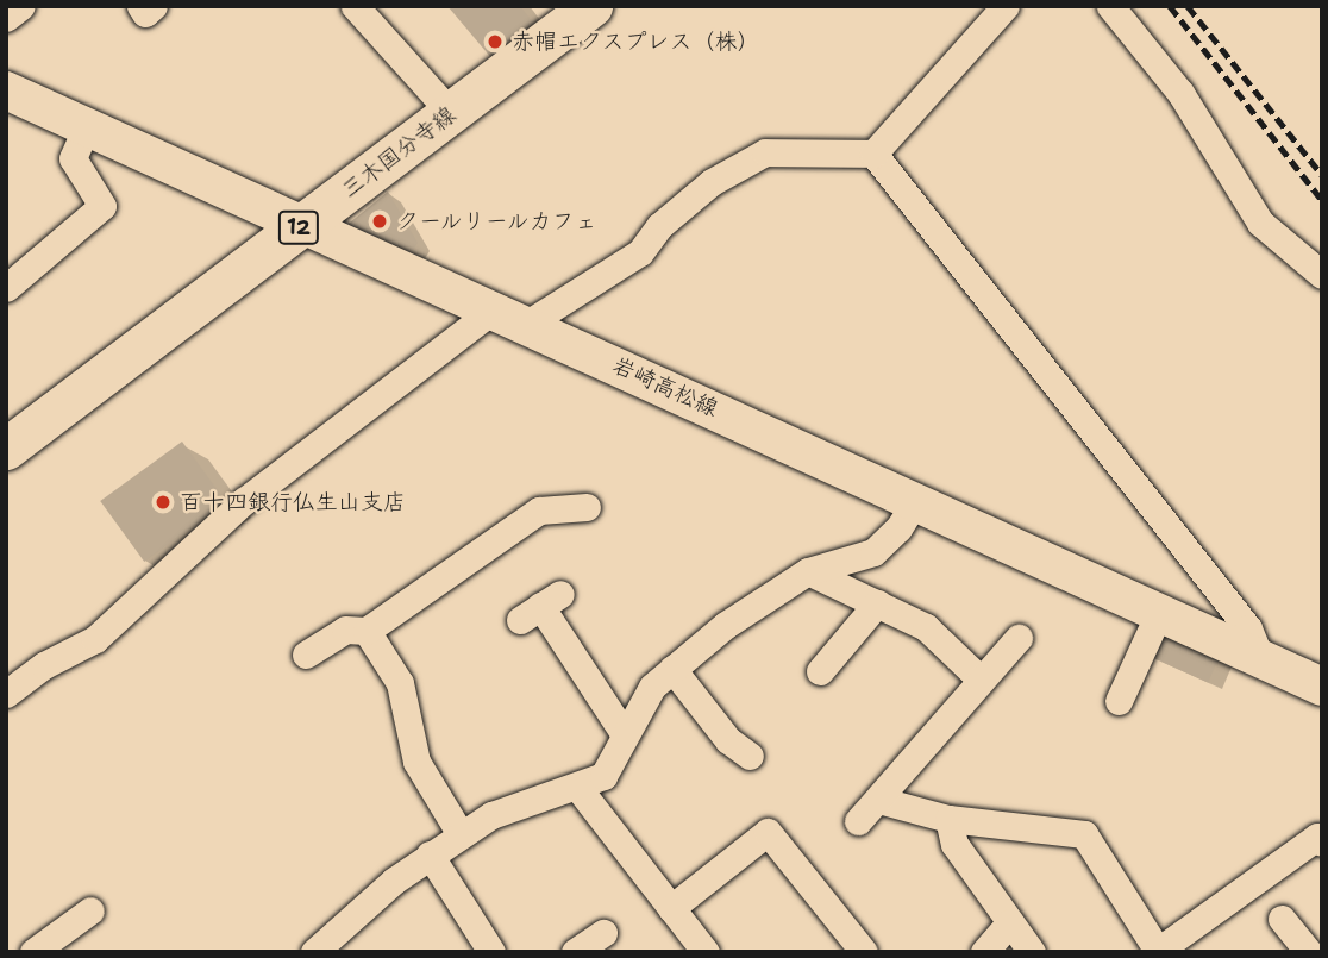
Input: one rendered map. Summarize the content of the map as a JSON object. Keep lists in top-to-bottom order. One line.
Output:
{"streets":{"main road":["三木国分寺線","12","岩崎高松線"]},"crossings":[["三木国分寺線","岩崎高松線"]],"places":["赤帽エクスプレス（株）","クールリールカフェ","百十四銀行仏生山支店"]}
